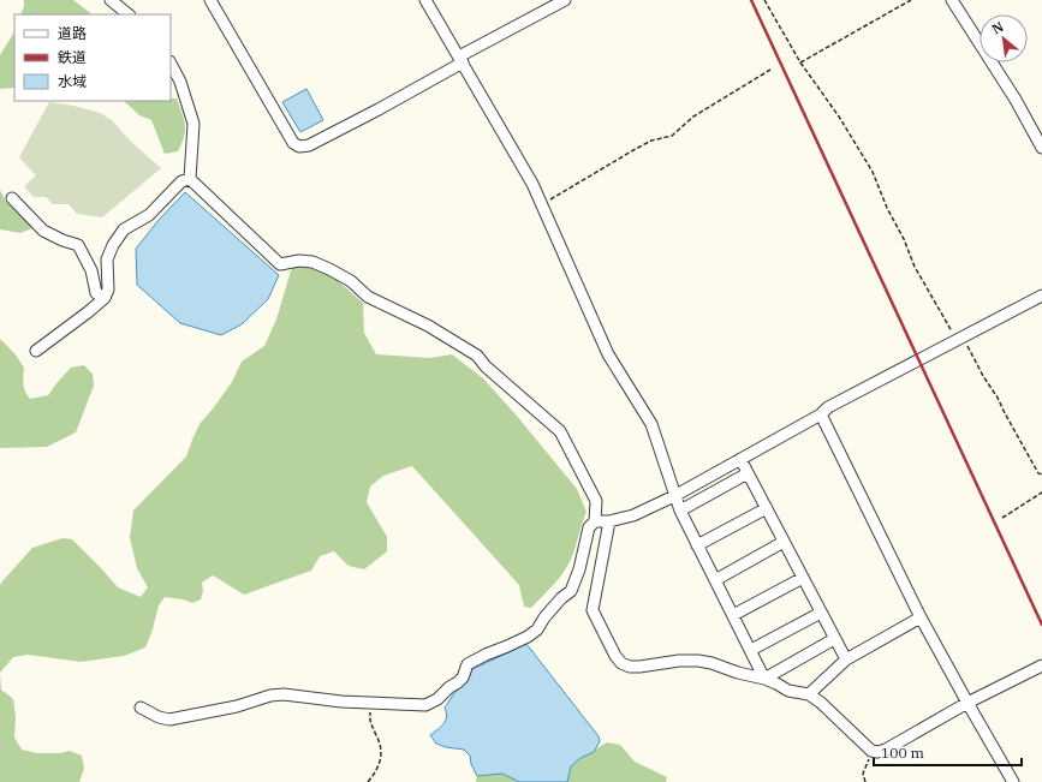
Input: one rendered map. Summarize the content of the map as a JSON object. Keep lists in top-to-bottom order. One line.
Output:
{"legend":["道路","鉄道","水域"],"scale_bar":"100 m","north":"top left"}
